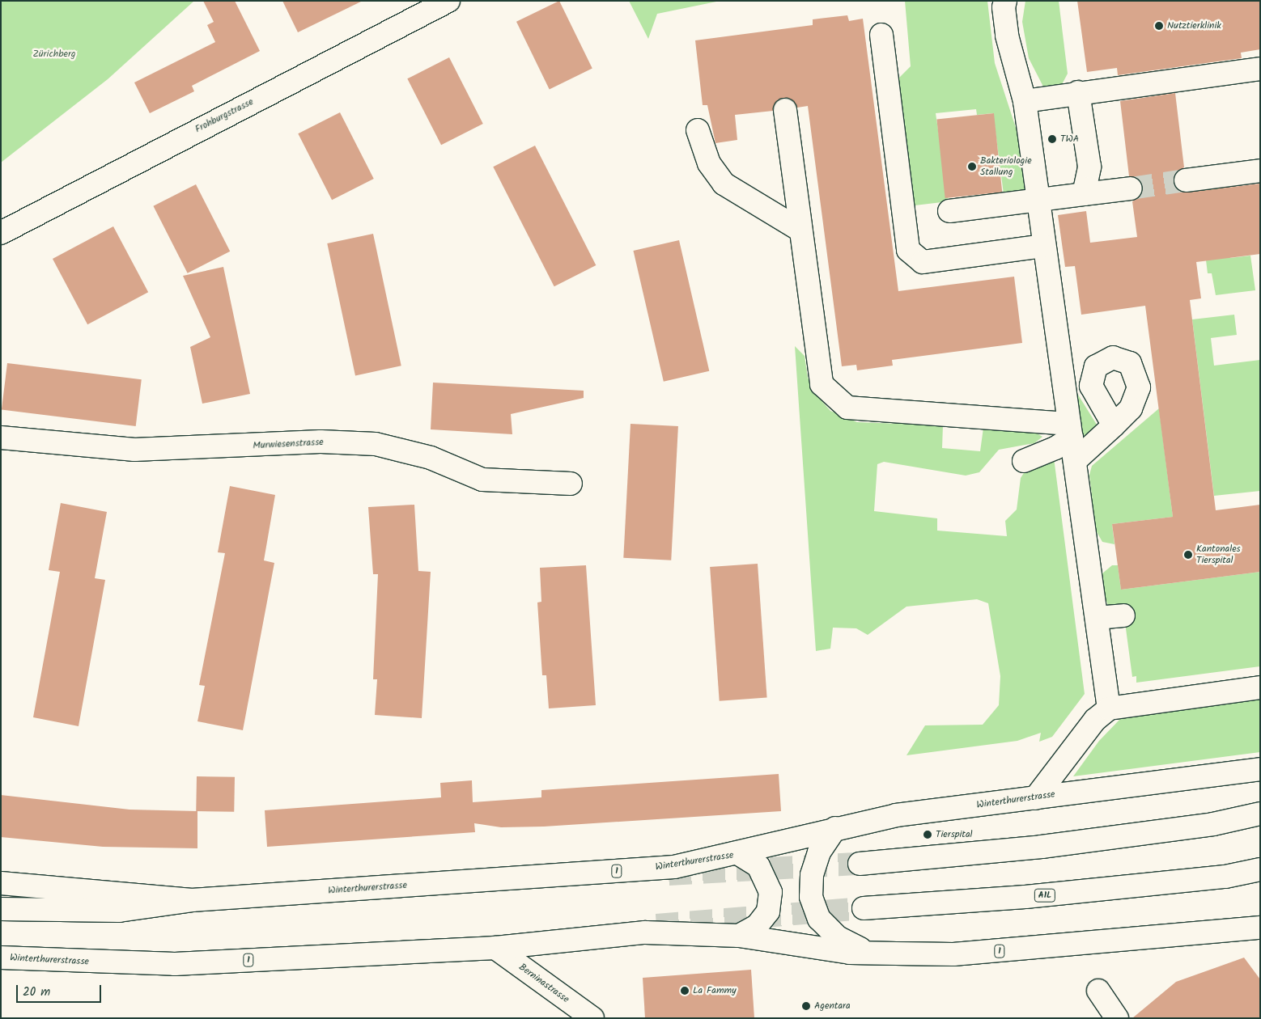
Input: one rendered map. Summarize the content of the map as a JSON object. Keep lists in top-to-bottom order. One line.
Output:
{"streets":{"main road":["Frohburgstrasse","Murwiesenstrasse","Winterthurerstrasse","1","A1L","Berninastrasse"]},"crossings":[["Winterthurerstrasse","Berninastrasse"]],"parks":["Zürichberg"],"places":["Nutztierklinik","TWA","Bakteriologie Stallung","Kantonales Tierspital","Tierspital","La Fammy","Agentara"],"scale_bar":"20 m"}
